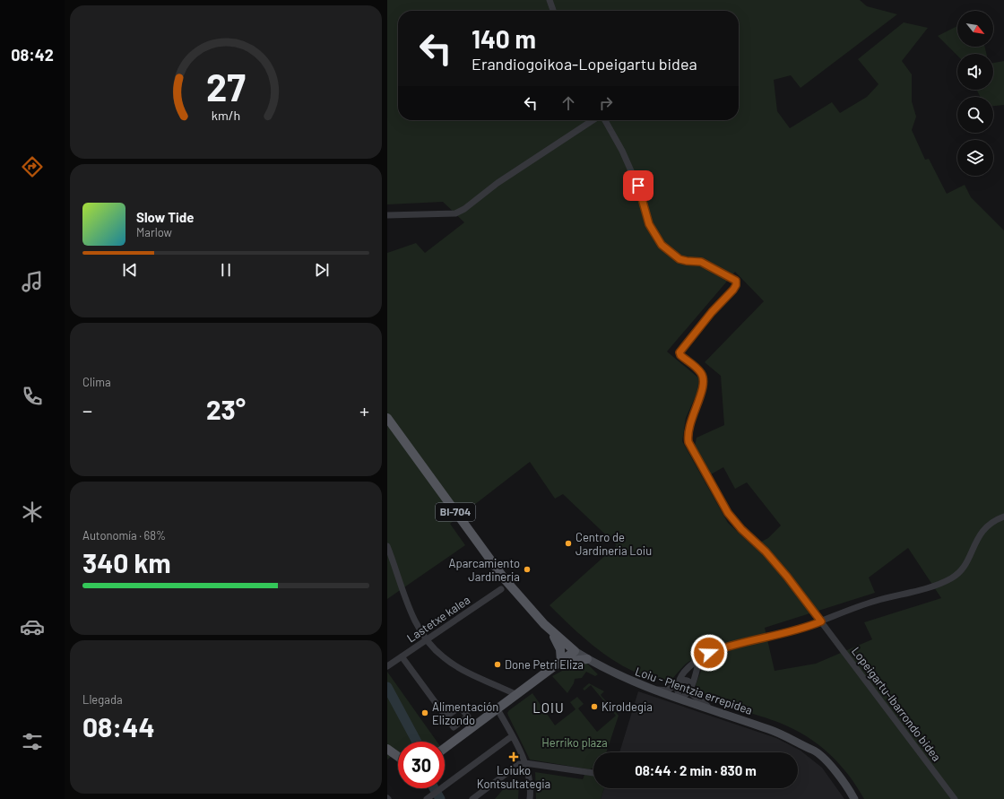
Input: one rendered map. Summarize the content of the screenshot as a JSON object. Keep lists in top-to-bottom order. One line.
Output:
{"streets":{"main road":["BI-704","Loiu - Plentzia errepidea"],"street":["Lastetxe kalea","Lopeigartu-Ibarrondo bidea"]},"districts":["LOIU"],"parks":["Herriko plaza"],"places":{"other":["Centro de Jardineria Loiu","Aparcamiento Jardineria","Done Petri Eliza","Kiroldegia","Alimentación Elizondo"],"health":["Loiuko Kontsultategia"]},"north":"bottom right","page":{"tabs":"08:42","turn":["140 m","Erandiogoikoa-Lopeigartu bidea"],"song":["Slow Tide","Marlow"],"tile":["Clima",["Autonomía · 68%","340 km"],["Llegada","08:44"]],"heat":["−","23°","+"],"limit":"30","trip":"08:44 · 2 min · 830 m","gauge":["27","km/h"]}}
